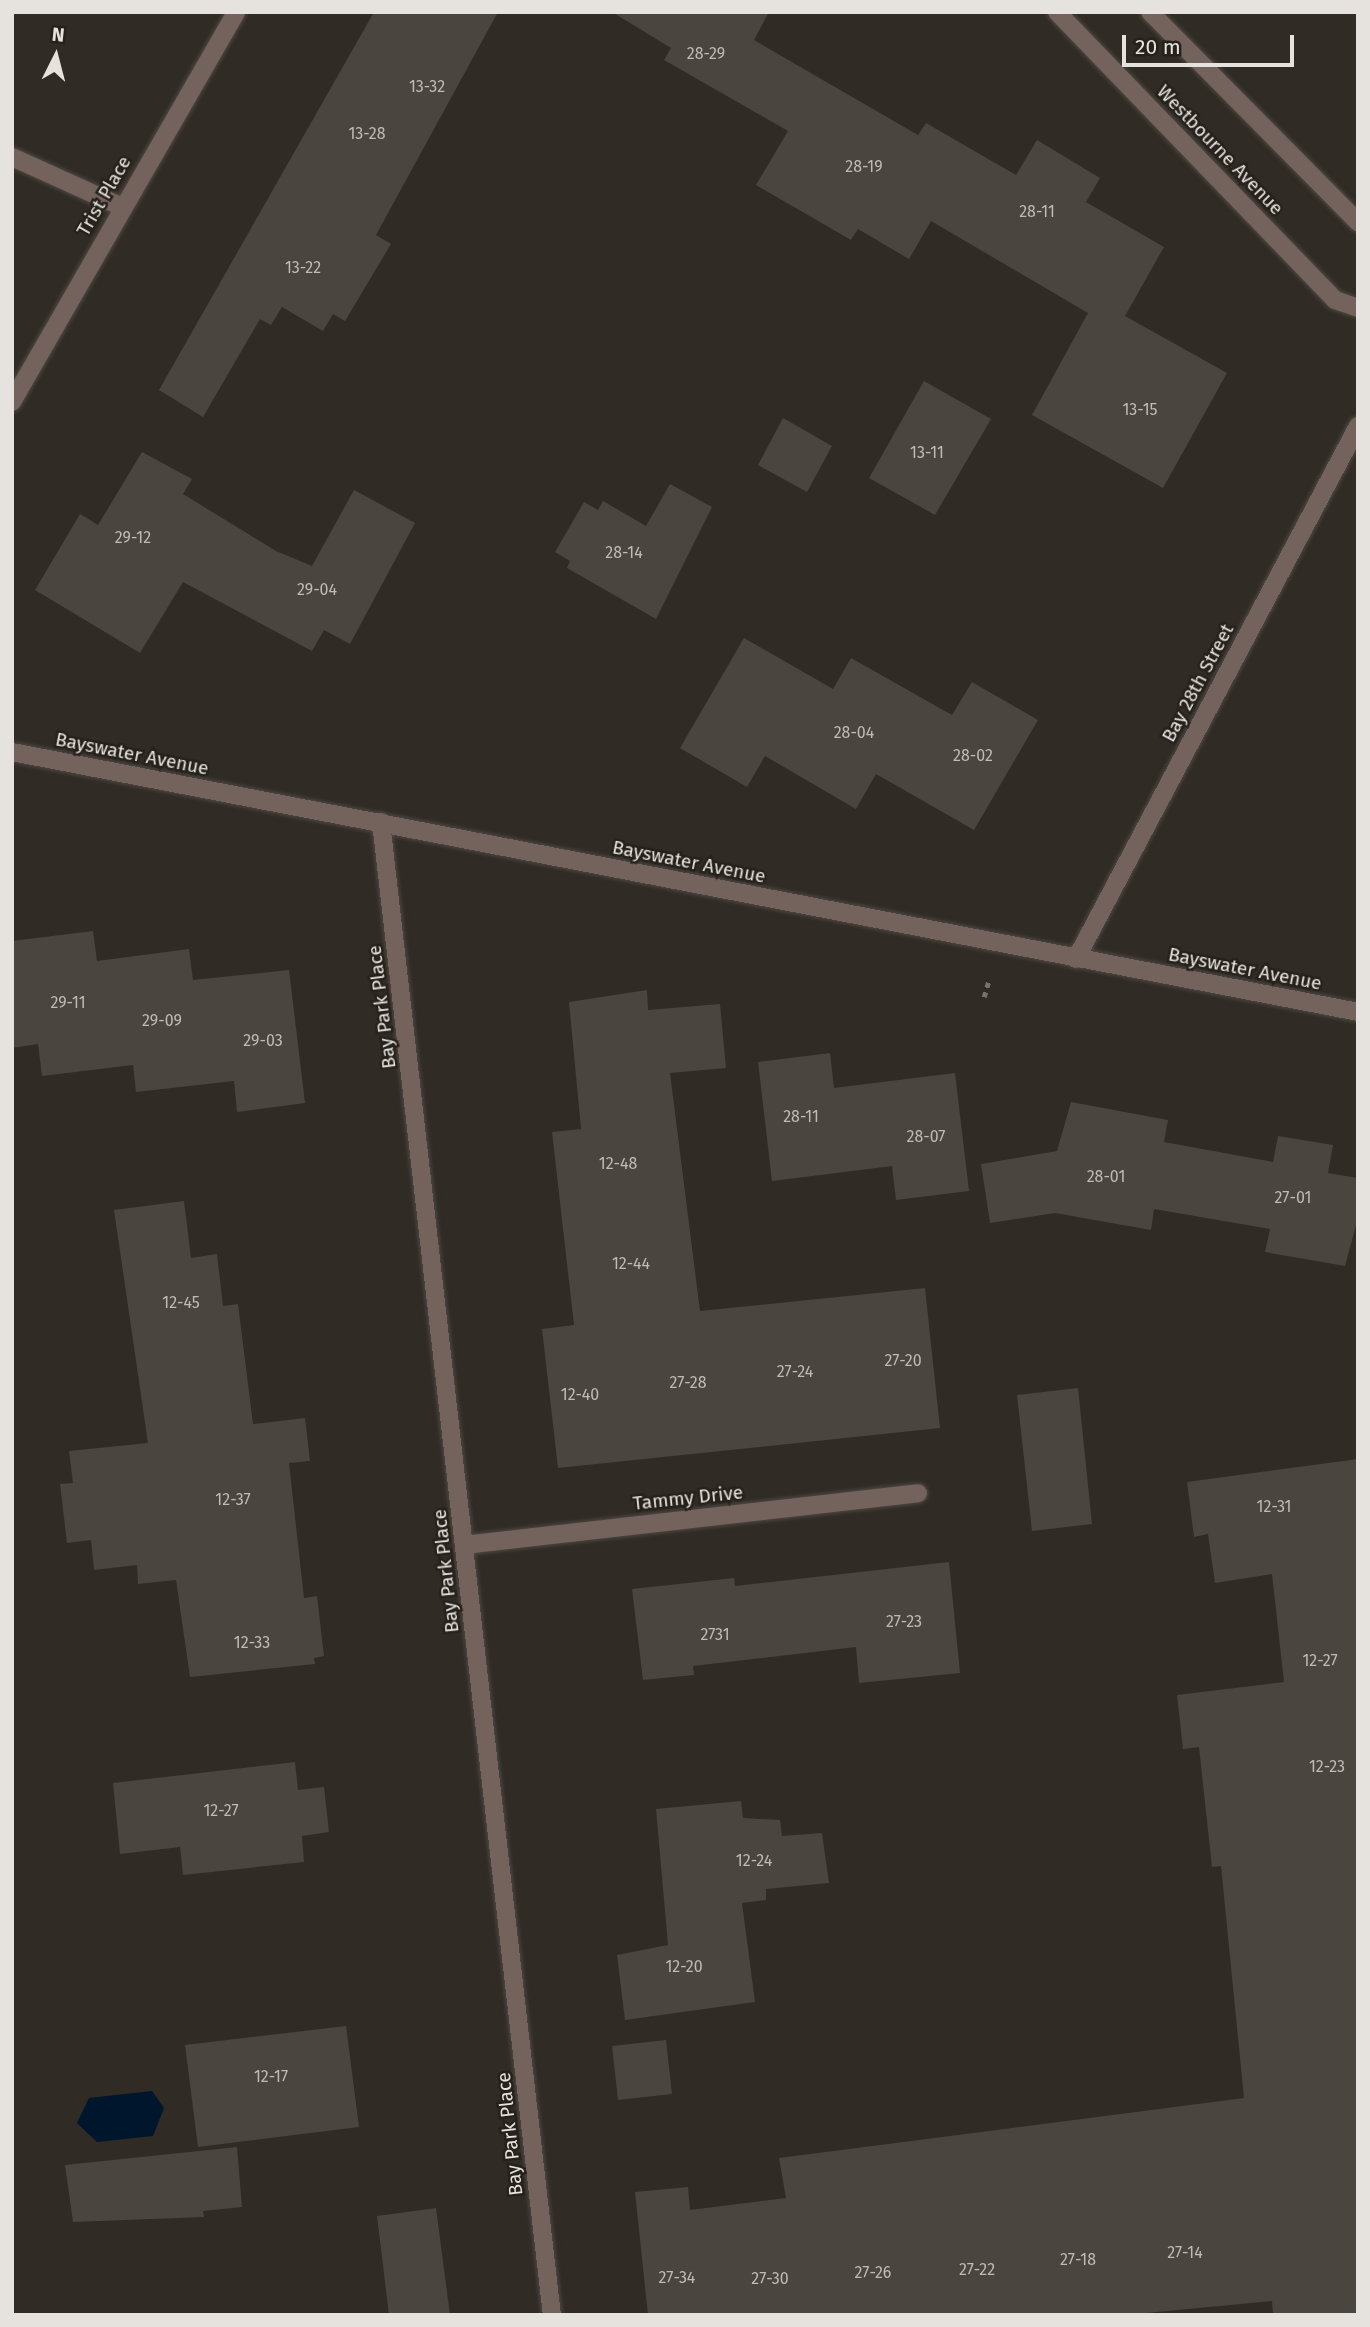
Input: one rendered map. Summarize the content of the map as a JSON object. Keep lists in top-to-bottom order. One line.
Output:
{"streets":{"street":["Westbourne Avenue","Trist Place","Bay 28th Street","Bayswater Avenue","Bay Park Place","Tammy Drive"]},"crossings":[["Bay 28th Street","Bayswater Avenue"],["Bayswater Avenue","Bay Park Place"],["Bay Park Place","Tammy Drive"]],"house_numbers":["28-29","13-32","13-28","28-19","28-11","13-22","13-15","13-11","29-12","28-14","29-04","28-04","28-02","29-11","29-09","29-03","28-11","28-07","12-48","28-01","27-01","12-44","12-45","27-20","27-24","27-28","12-40","12-37","12-31","27-23","2731","12-33","12-27","12-23","12-27","12-24","12-20","12-17","27-14","27-18","27-22","27-26","27-34","27-30"],"scale_bar":"20 m","north":"top"}
